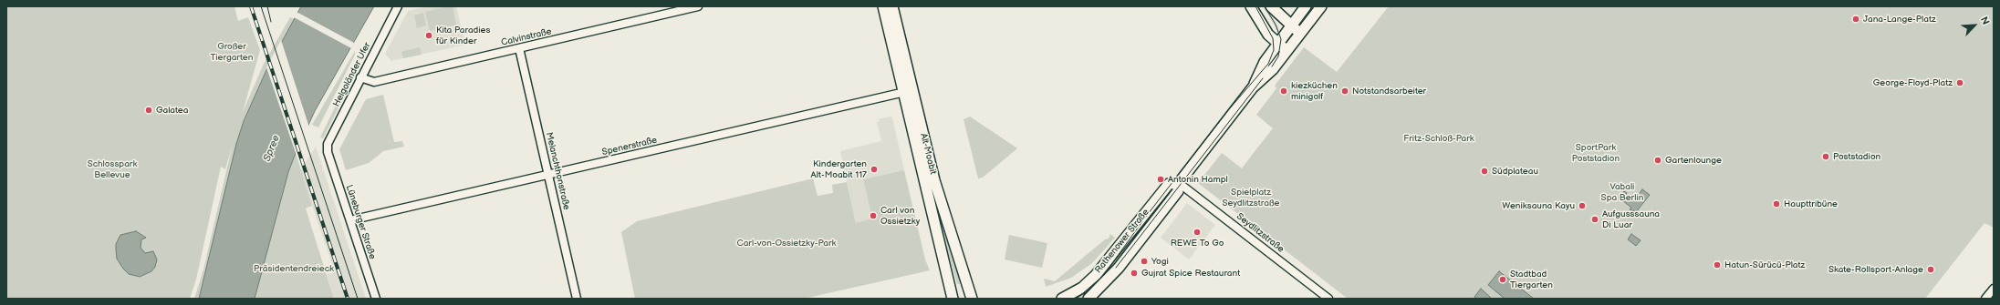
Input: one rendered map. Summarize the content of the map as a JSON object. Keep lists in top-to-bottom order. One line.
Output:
{"streets":{"main road":["Alt-Moabit","Rathenower Straße"],"street":["Calvinstraße","Helgoländer Ufer","Spenerstraße","Melanchthonstraße","Lüneburger Straße","Seydlitzstraße"]},"crossings":[["Calvinstraße","Helgoländer Ufer"],["Calvinstraße","Melanchthonstraße"],["Helgoländer Ufer","Lüneburger Straße"],["Spenerstraße","Alt-Moabit"],["Spenerstraße","Melanchthonstraße"],["Spenerstraße","Lüneburger Straße"],["Seydlitzstraße","Rathenower Straße"]],"water":["Spree"],"parks":["Großer Tiergarten","Fritz-Schloß-Park","SportPark Poststadion","Schlosspark Bellevue","Vabali Spa Berlin","Spielplatz Seydlitzstraße","Carl-von-Ossietzky-Park","Präsidentendreieck"],"places":["Jana-Lange-Platz","Kita Paradies für Kinder","George-Floyd-Platz","kiezküchen minigolf","Notstandsarbeiter","Galatea","Poststadion","Gartenlounge","Kindergarten Alt-Moabit 117","Südplateau","Antonin Hampl","Haupttribüne","Weniksauna Kayu","Carl von Ossietzky","Aufgusssauna Di Luar","REWE To Go","Yogi","Hatun-Sürücü-Platz","Skate-Rollsport-Anlage","Gujrat Spice Restaurant","Stadtbad Tiergarten"],"north":"top right"}
